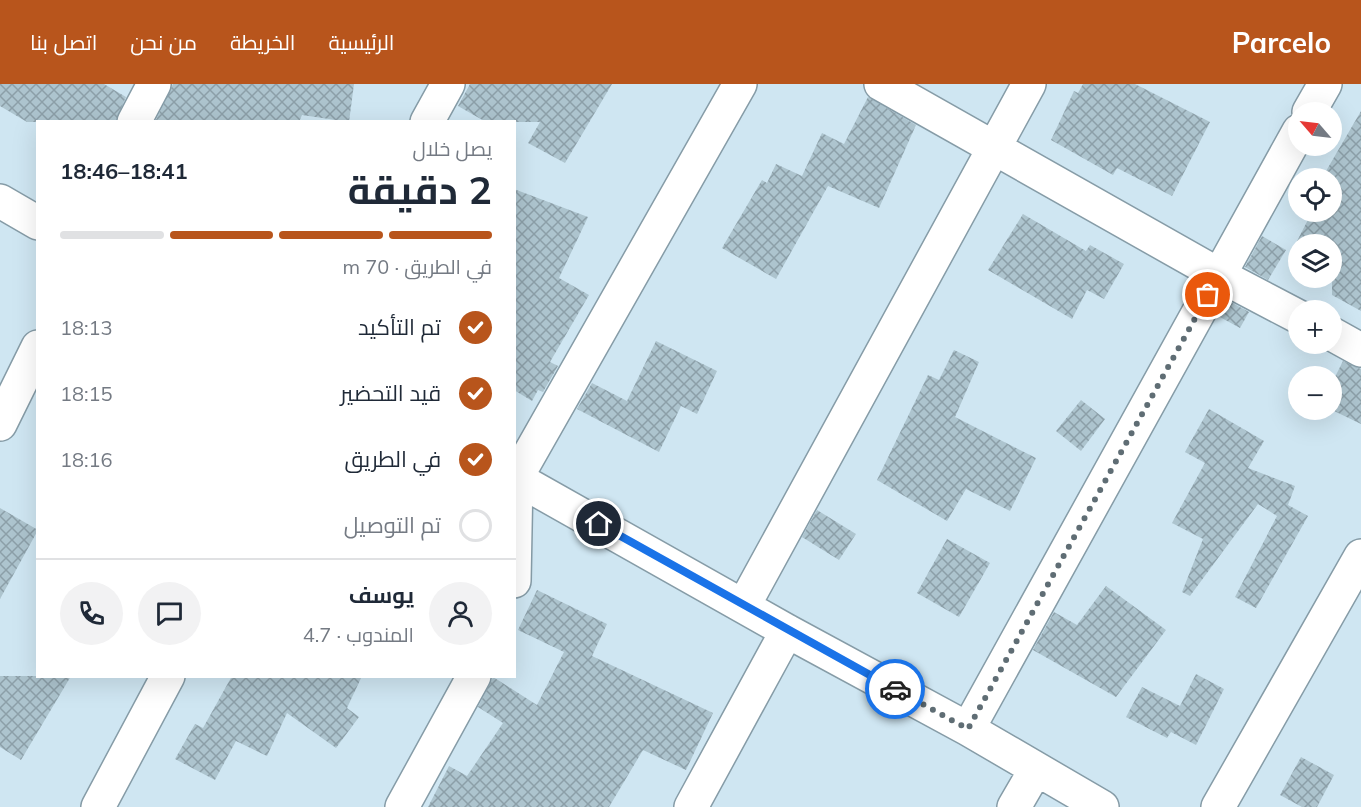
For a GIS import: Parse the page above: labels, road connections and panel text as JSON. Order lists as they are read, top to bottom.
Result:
{
  "north": "top left",
  "page": {
    "header": "Parcelo",
    "nav": [
      "الرئيسية",
      "الخريطة",
      "من نحن",
      "اتصل بنا"
    ],
    "map_buttons": ["+", "−"],
    "heading": ["2 دقيقة", "يصل خلال", "18:41–18:46"],
    "panel": ["يوسف", "المندوب · 4.7"],
    "bar": "في الطريق · 70 m",
    "list": [
      ["تم التأكيد", "18:13"],
      ["قيد التحضير", "18:15"],
      ["في الطريق", "18:16"],
      "تم التوصيل"
    ]
  }
}
